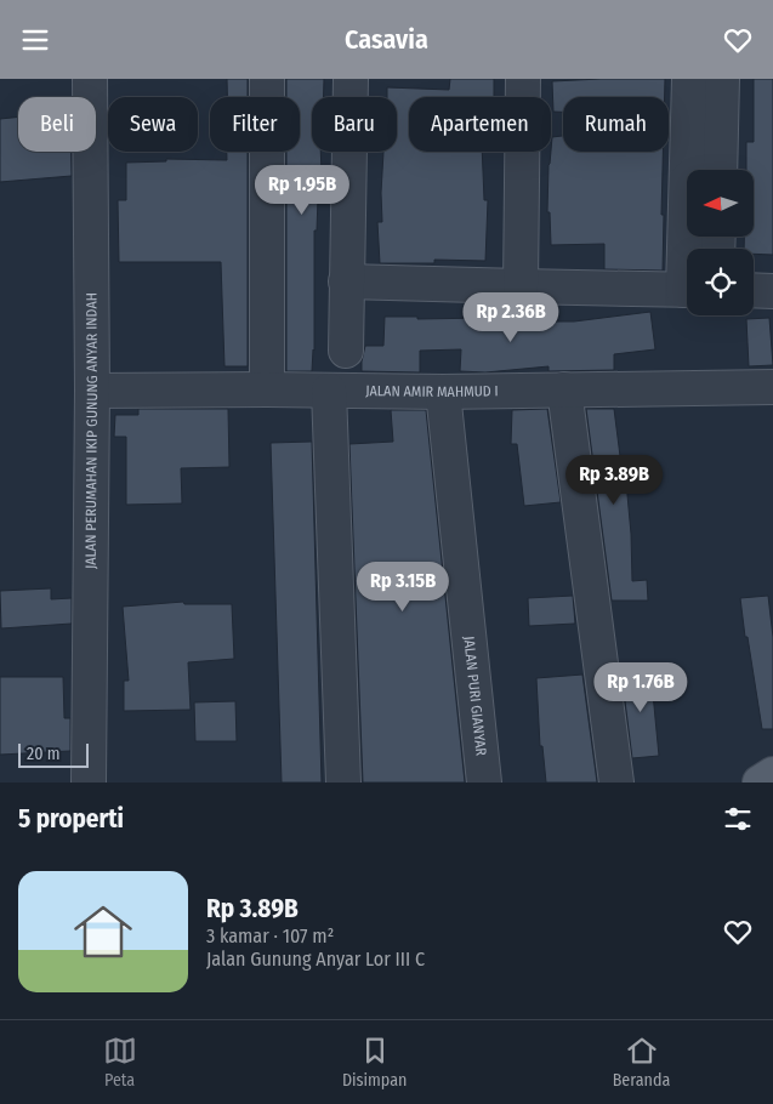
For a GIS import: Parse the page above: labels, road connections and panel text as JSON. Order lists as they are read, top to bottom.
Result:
{
  "streets": {
    "street": ["JALAN AMIR MAHMUD I", "JALAN PERUMAHAN IKIP GUNUNG ANYAR INDAH", "JALAN PURI GIANYAR"]
  },
  "crossings": [
    ["JALAN AMIR MAHMUD I", "JALAN PERUMAHAN IKIP GUNUNG ANYAR INDAH"],
    ["JALAN AMIR MAHMUD I", "JALAN PURI GIANYAR"]
  ],
  "scale_bar": "20 m",
  "north": "left",
  "page": {
    "header": "Casavia",
    "chip": [
      "Beli",
      "Sewa",
      "Filter",
      "Baru",
      "Apartemen",
      "Rumah"
    ],
    "price": [
      "Rp 1.95B",
      "Rp 2.36B",
      "Rp 3.89B",
      "Rp 3.15B",
      "Rp 1.76B"
    ],
    "scale": "20 m",
    "heading": "5 properti",
    "list": [
      {
        "name": "Rp 3.89B",
        "note": "3 kamar · 107 m² · Jalan Gunung Anyar Lor III C"
      }
    ],
    "tabs": ["Peta", "Disimpan", "Beranda"]
  }
}
